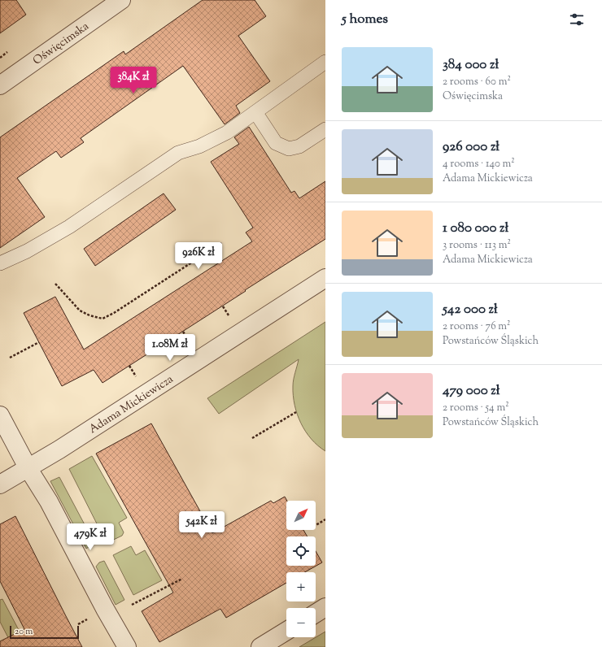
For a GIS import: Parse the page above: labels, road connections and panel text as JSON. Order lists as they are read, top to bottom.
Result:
{
  "streets": {
    "street": ["Oświęcimska", "Adama Mickiewicza"]
  },
  "scale_bar": "20 m",
  "north": "top right",
  "page": {
    "heading": "5 homes",
    "list": [
      {
        "name": "384 000 zł",
        "note": "2 rooms · 60 m² · Oświęcimska"
      },
      {
        "name": "926 000 zł",
        "note": "4 rooms · 140 m² · Adama Mickiewicza"
      },
      {
        "name": "1 080 000 zł",
        "note": "3 rooms · 113 m² · Adama Mickiewicza"
      },
      {
        "name": "542 000 zł",
        "note": "2 rooms · 76 m² · Powstańców Śląskich"
      },
      {
        "name": "479 000 zł",
        "note": "2 rooms · 54 m² · Powstańców Śląskich"
      }
    ],
    "price": [
      "384K zł",
      "926K zł",
      "1.08M zł",
      "542K zł",
      "479K zł"
    ],
    "map_buttons": ["+", "−"],
    "scale": "20 m"
  }
}
